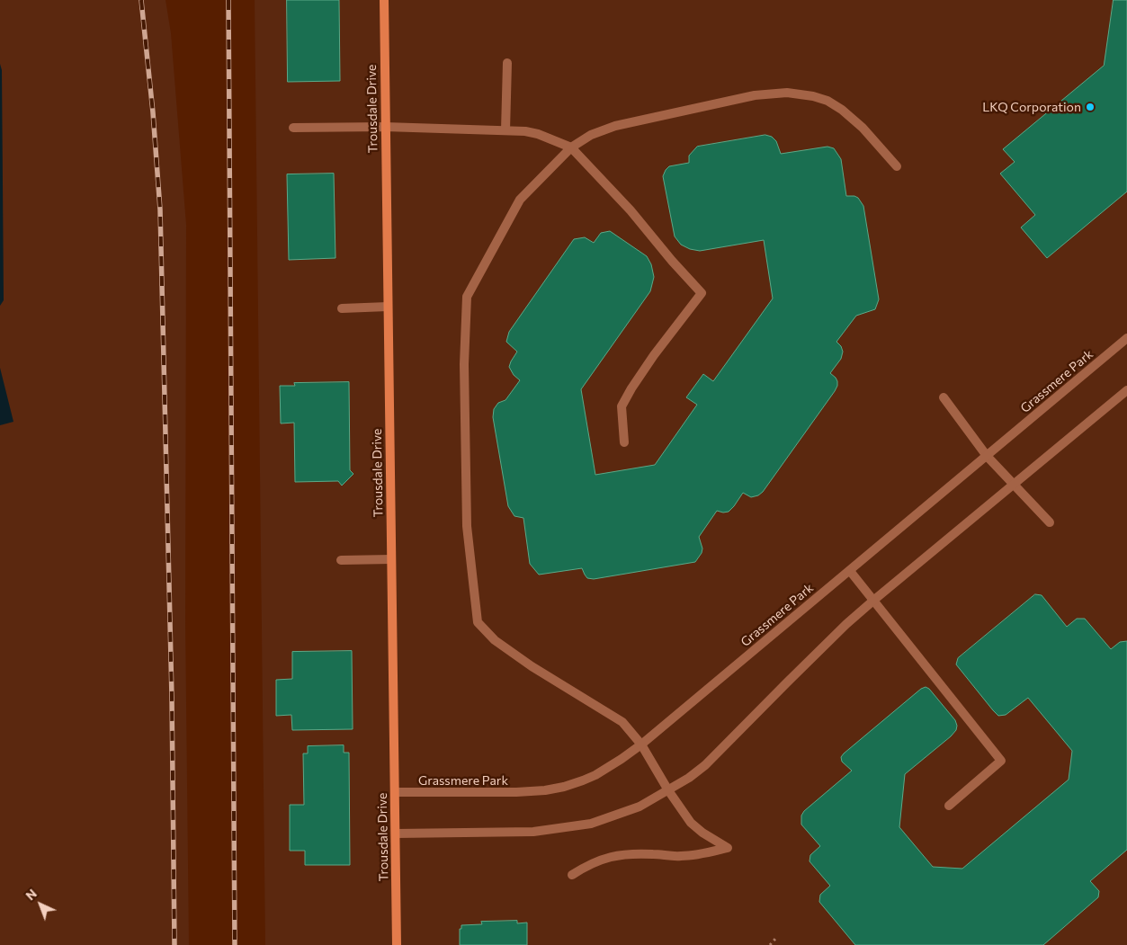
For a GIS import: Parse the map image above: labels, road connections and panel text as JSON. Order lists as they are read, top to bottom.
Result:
{
  "streets": {
    "street": ["Trousdale Drive", "Grassmere Park"]
  },
  "crossings": [
    ["Trousdale Drive", "Grassmere Park"]
  ],
  "places": ["LKQ Corporation"],
  "north": "top left"
}
